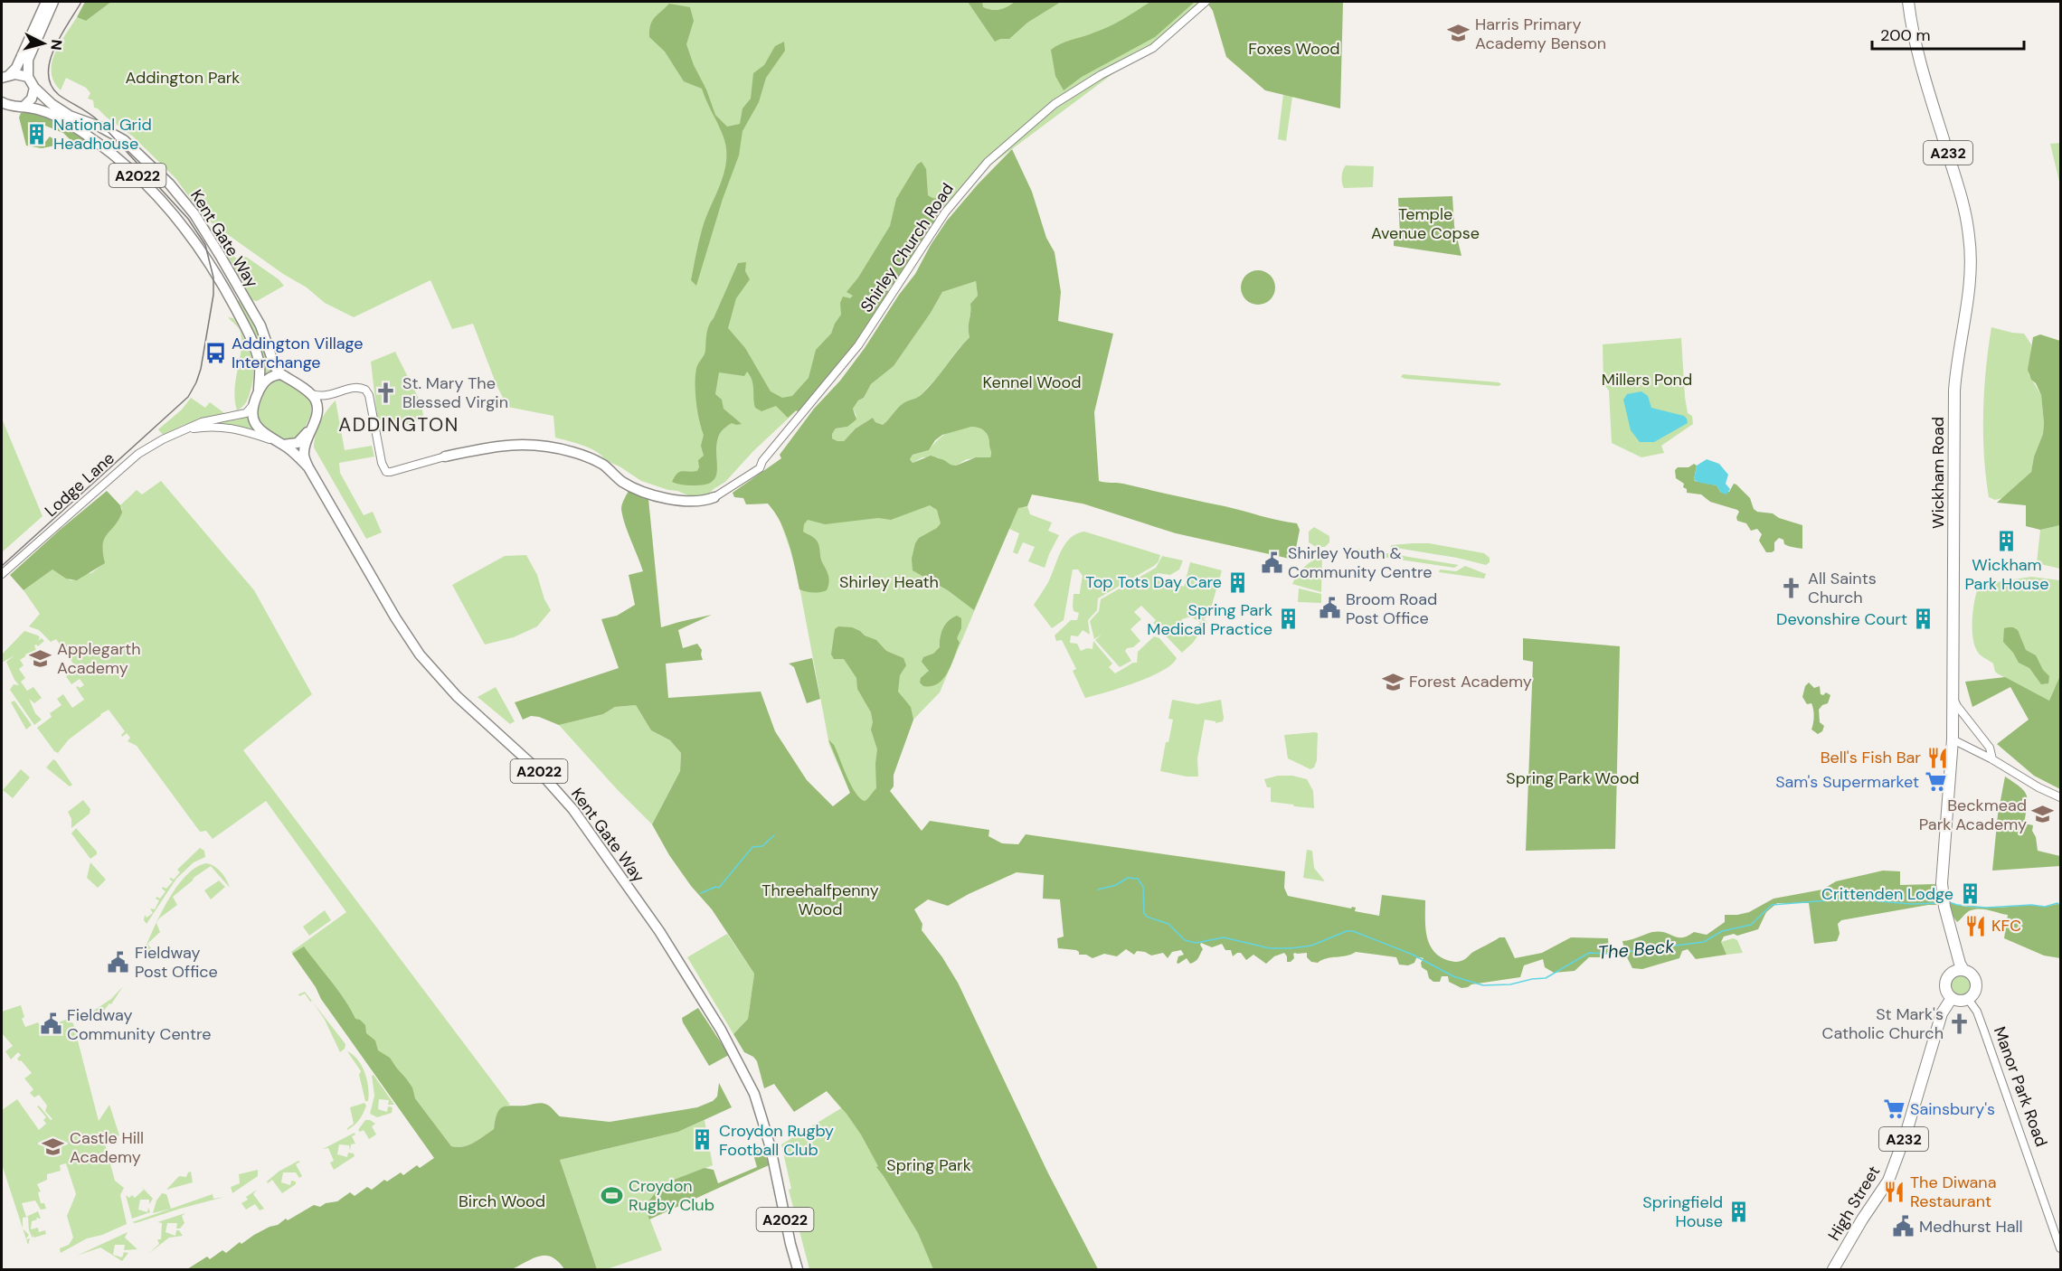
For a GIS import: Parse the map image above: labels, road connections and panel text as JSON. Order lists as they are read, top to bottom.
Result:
{
  "streets": {
    "highway": ["A232", "Wickham Road", "High Street"],
    "main road": ["A2022", "Kent Gate Way"],
    "street": ["Shirley Church Road", "Lodge Lane", "Manor Park Road"]
  },
  "crossings": [
    ["Kent Gate Way", "Lodge Lane"],
    ["Wickham Road", "Manor Park Road"],
    ["Wickham Road", "High Street"],
    ["Manor Park Road", "High Street"]
  ],
  "districts": ["ADDINGTON"],
  "water": ["The Beck"],
  "parks": [
    "Foxes Wood",
    "Addington Park",
    "Temple Avenue Copse",
    "Millers Pond",
    "Kennel Wood",
    "Shirley Heath",
    "Spring Park Wood",
    "Threehalfpenny Wood",
    "Spring Park",
    "Birch Wood"
  ],
  "places": {
    "school or university": [
      "Harris Primary Academy Benson",
      "Applegarth Academy",
      "Forest Academy",
      "Beckmead Park Academy",
      "Castle Hill Academy"
    ],
    "building": [
      "National Grid Headhouse",
      "Wickham Park House",
      "Top Tots Day Care",
      "Spring Park Medical Practice",
      "Devonshire Court",
      "Crittenden Lodge",
      "Croydon Rugby Football Club",
      "Springfield House"
    ],
    "bus stop": ["Addington Village Interchange"],
    "church": ["St. Mary The Blessed Virgin", "All Saints Church", "St Mark's Catholic Church"],
    "public building": [
      "Shirley Youth & Community Centre",
      "Broom Road Post Office",
      "Fieldway Post Office",
      "Fieldway Community Centre",
      "Medhurst Hall"
    ],
    "restaurant": ["Bell's Fish Bar", "KFC", "The Diwana Restaurant"],
    "supermarket": ["Sam's Supermarket", "Sainsbury's"],
    "sports": ["Croydon Rugby Club"]
  },
  "scale_bar": "200 m",
  "north": "right"
}
